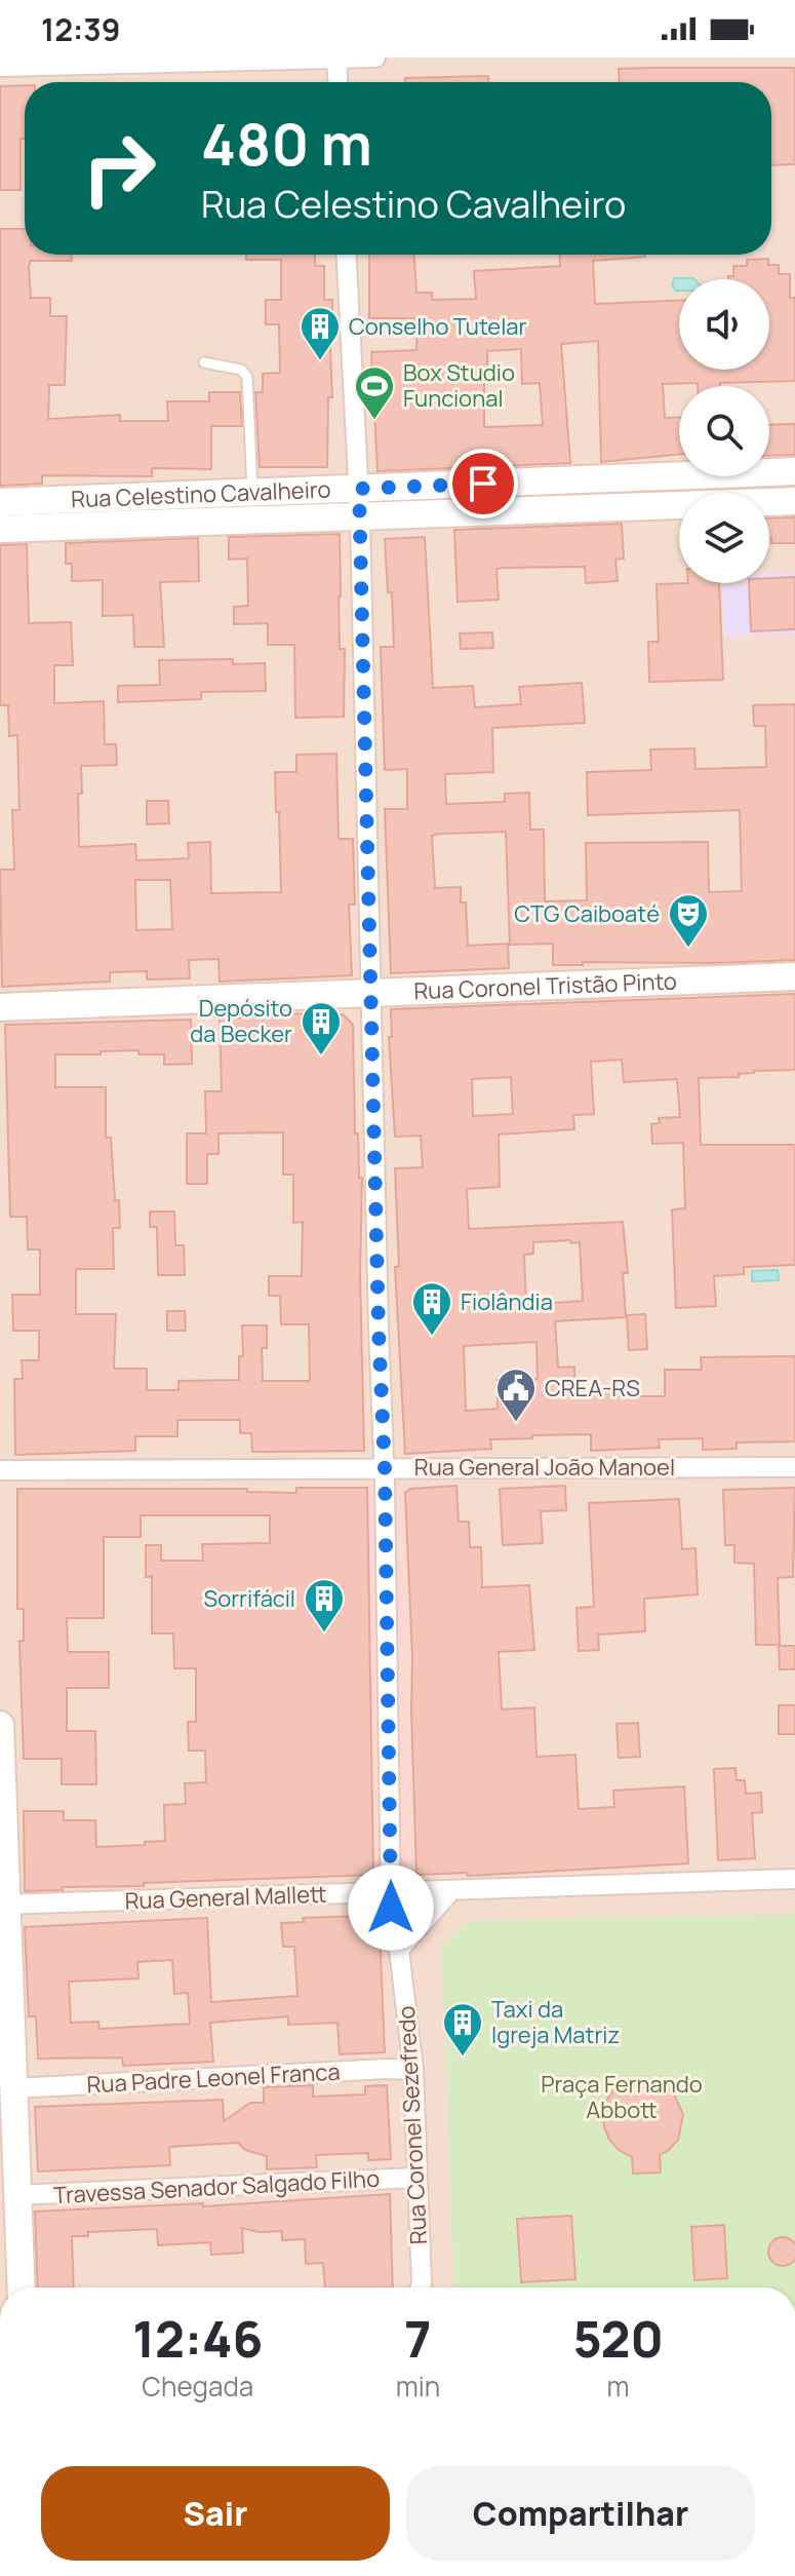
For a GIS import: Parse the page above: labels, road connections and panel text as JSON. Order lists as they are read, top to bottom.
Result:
{
  "streets": {
    "main road": ["Rua Celestino Cavalheiro", "Rua Coronel Tristão Pinto"],
    "street": [
      "Rua General João Manoel",
      "Rua General Mallett",
      "Rua Padre Leonel Franca",
      "Rua Coronel Sezefredo",
      "Travessa Senador Salgado Filho"
    ]
  },
  "crossings": [
    ["Rua Celestino Cavalheiro", "Rua Coronel Sezefredo"],
    ["Rua Coronel Tristão Pinto", "Rua Coronel Sezefredo"],
    ["Rua General João Manoel", "Rua Coronel Sezefredo"],
    ["Rua General Mallett", "Rua Coronel Sezefredo"],
    ["Rua Padre Leonel Franca", "Rua Coronel Sezefredo"],
    ["Rua Coronel Sezefredo", "Travessa Senador Salgado Filho"]
  ],
  "parks": ["Praça Fernando Abbott"],
  "places": {
    "building": [
      "Conselho Tutelar",
      "Depósito da Becker",
      "Fiolândia",
      "Sorrifácil",
      "Taxi da Igreja Matriz"
    ],
    "sports": ["Box Studio Funcional"],
    "theatre": ["CTG Caiboaté"],
    "public building": ["CREA-RS"]
  },
  "page": {
    "status": "12:39",
    "turn": ["480 m", "Rua Celestino Cavalheiro"],
    "eta": [
      "12:46",
      "Chegada",
      "7",
      "min",
      "520",
      "m"
    ],
    "buttons": ["Sair", "Compartilhar"]
  }
}
